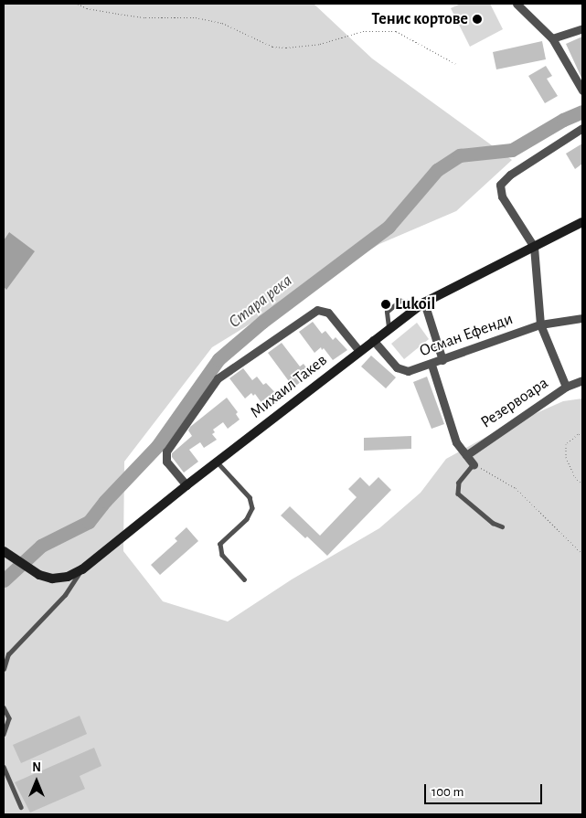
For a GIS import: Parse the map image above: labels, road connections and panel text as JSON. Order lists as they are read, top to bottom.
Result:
{
  "streets": {
    "main road": ["Михаил Такев"],
    "street": ["Осман Ефенди", "Резервоара"]
  },
  "crossings": [
    ["Осман Ефенди", "Михаил Такев"]
  ],
  "water": ["Стара река"],
  "places": ["Тенис кортове", "Lukoil"],
  "scale_bar": "100 m",
  "north": "top"
}
